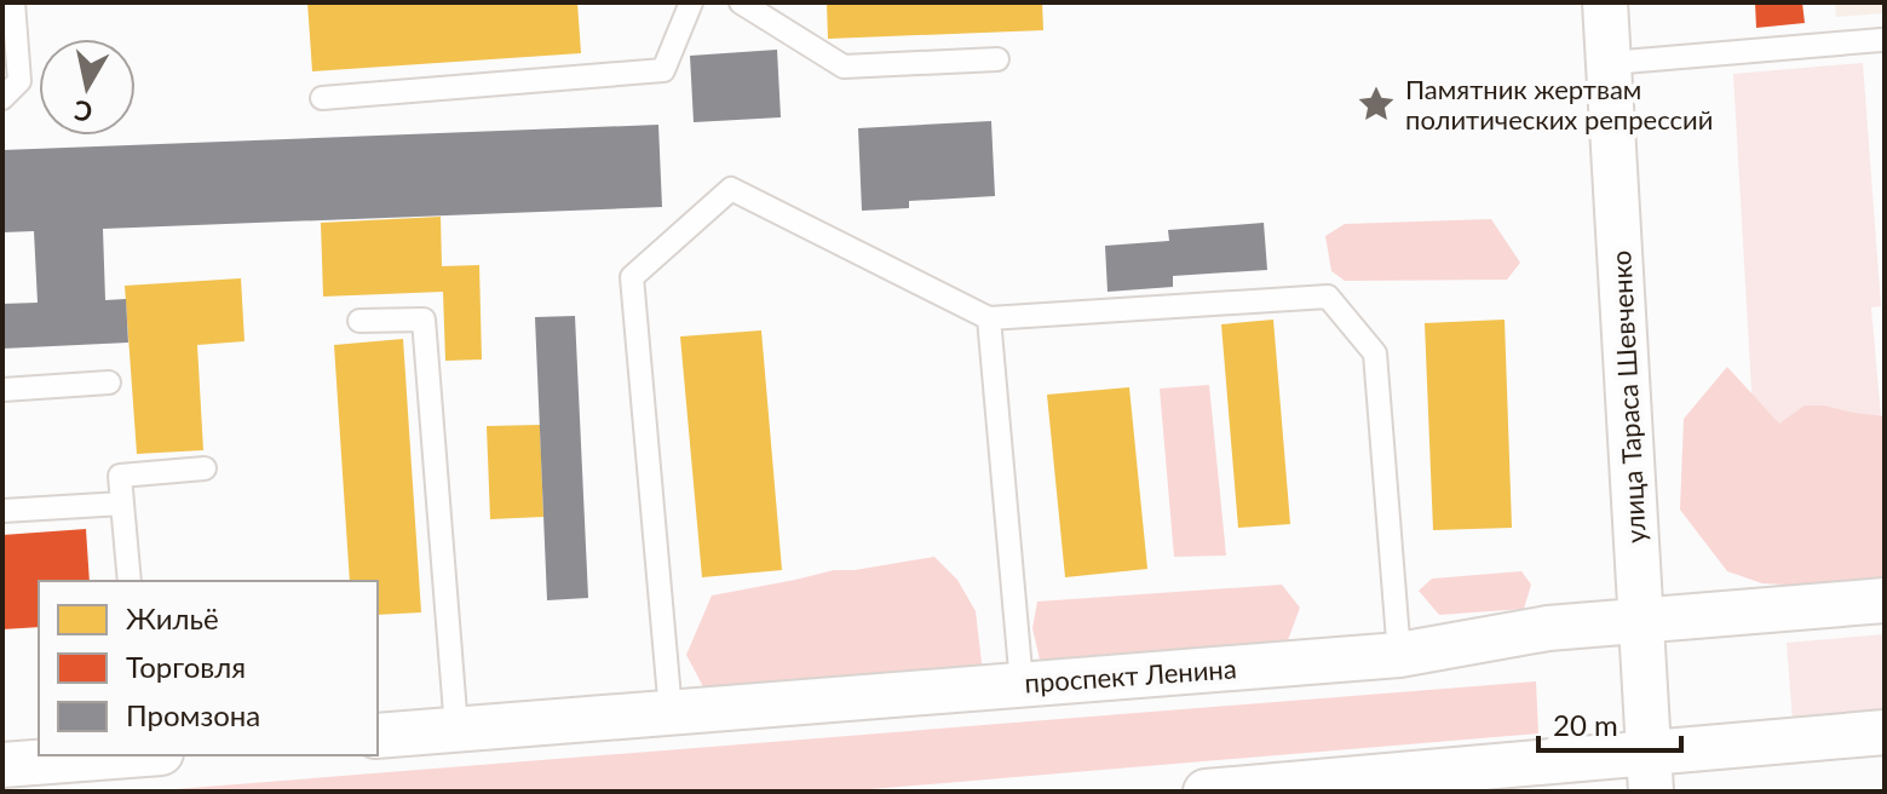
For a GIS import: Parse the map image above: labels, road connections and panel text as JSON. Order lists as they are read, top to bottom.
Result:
{
  "streets": {
    "street": ["улица Тараса Шевченко", "проспект Ленина"]
  },
  "crossings": [
    ["улица Тараса Шевченко", "проспект Ленина"]
  ],
  "places": {
    "place": ["Памятник жертвам политических репрессий"]
  },
  "legend": ["Жильё", "Торговля", "Промзона"],
  "scale_bar": "20 m",
  "north": "bottom"
}
